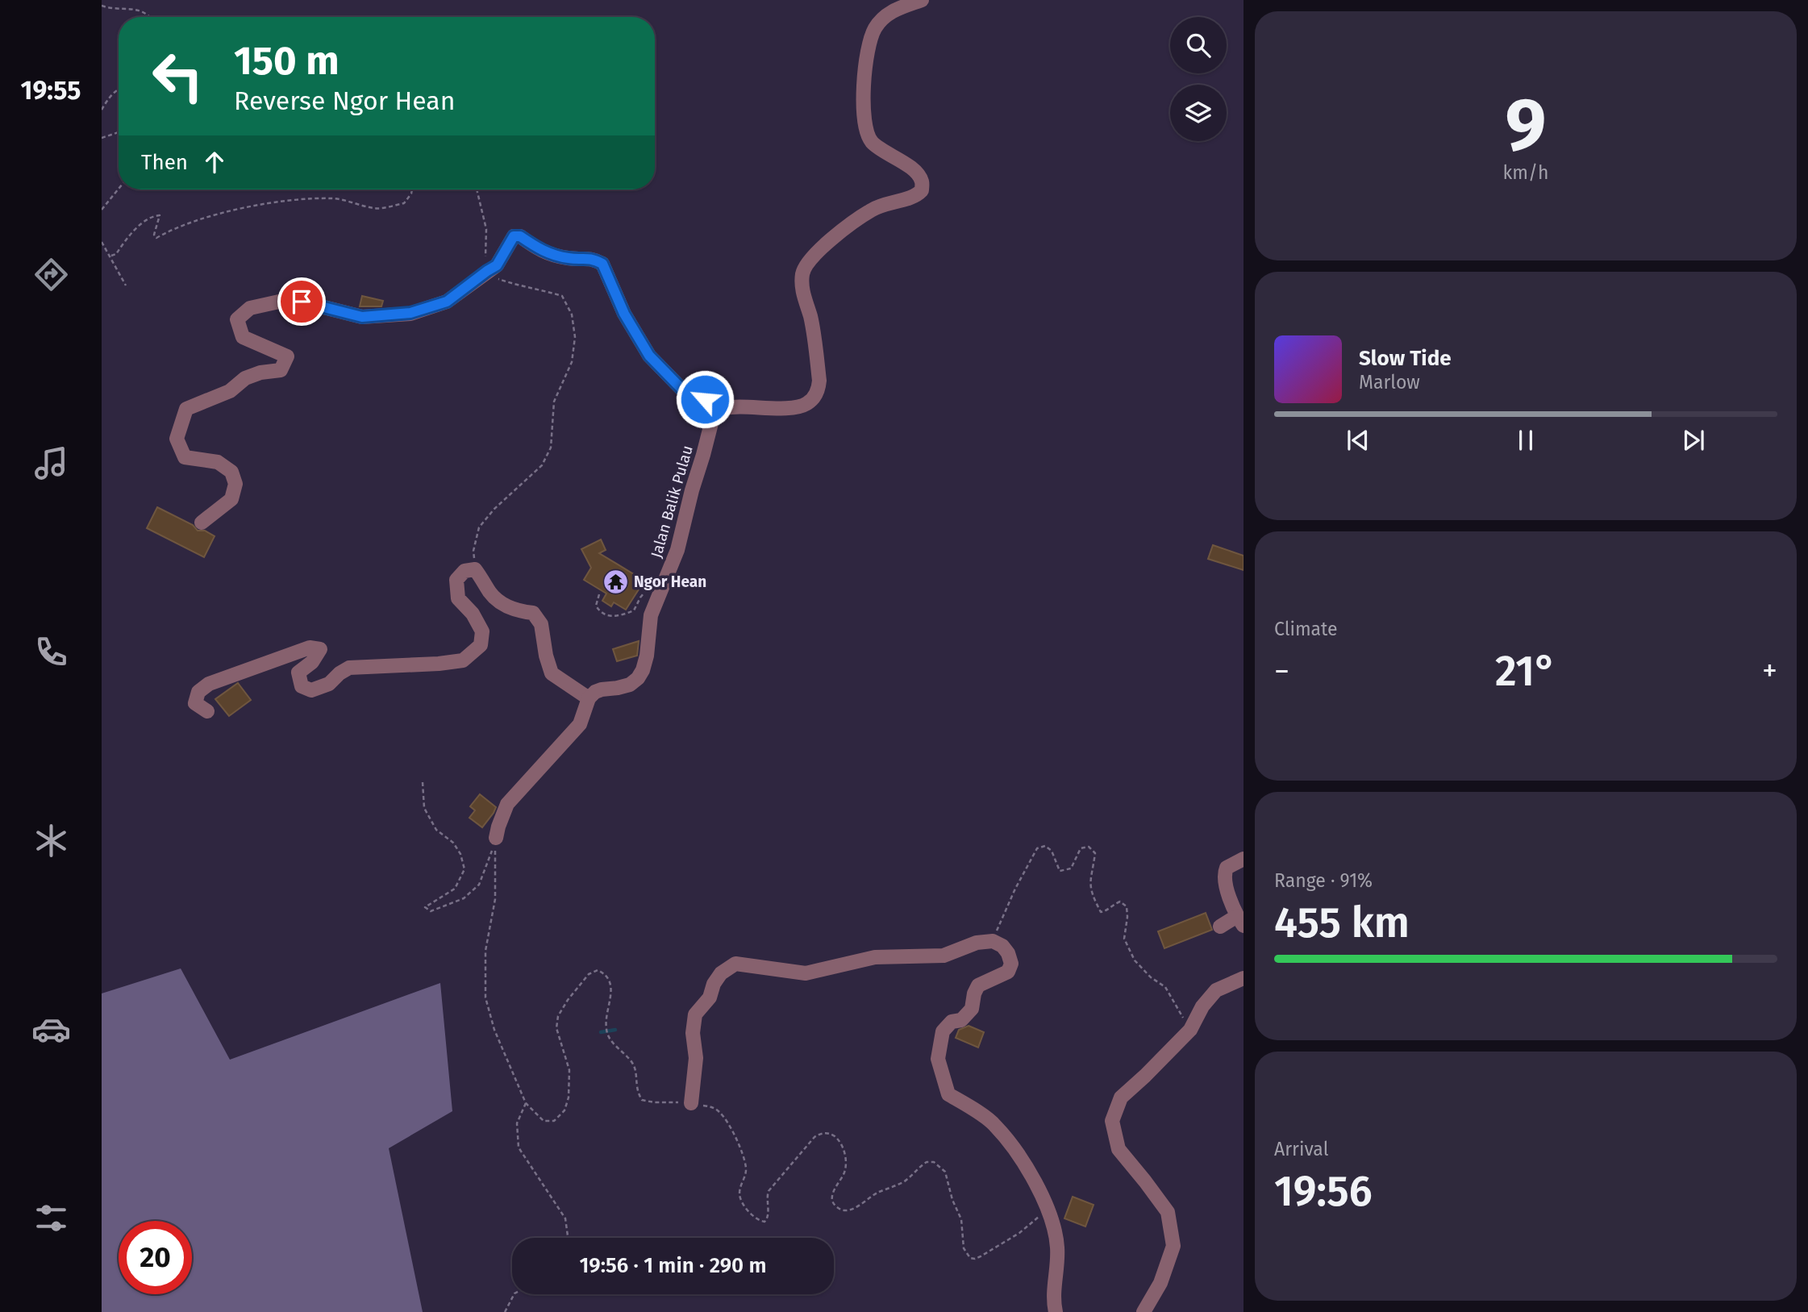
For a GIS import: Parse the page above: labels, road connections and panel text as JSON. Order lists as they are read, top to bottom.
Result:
{
  "streets": {
    "street": ["Jalan Balik Pulau"]
  },
  "places": {
    "temple": ["Ngor Hean"]
  },
  "page": {
    "tabs": "19:55",
    "tile": [
      ["9", "km/h"],
      "Climate",
      ["Range · 91%", "455 km"],
      ["Arrival", "19:56"]
    ],
    "turn": ["150 m", "Reverse Ngor Hean"],
    "then": "Then",
    "song": ["Slow Tide", "Marlow"],
    "heat": ["−", "21°", "+"],
    "limit": "20",
    "trip": "19:56 · 1 min · 290 m"
  }
}
